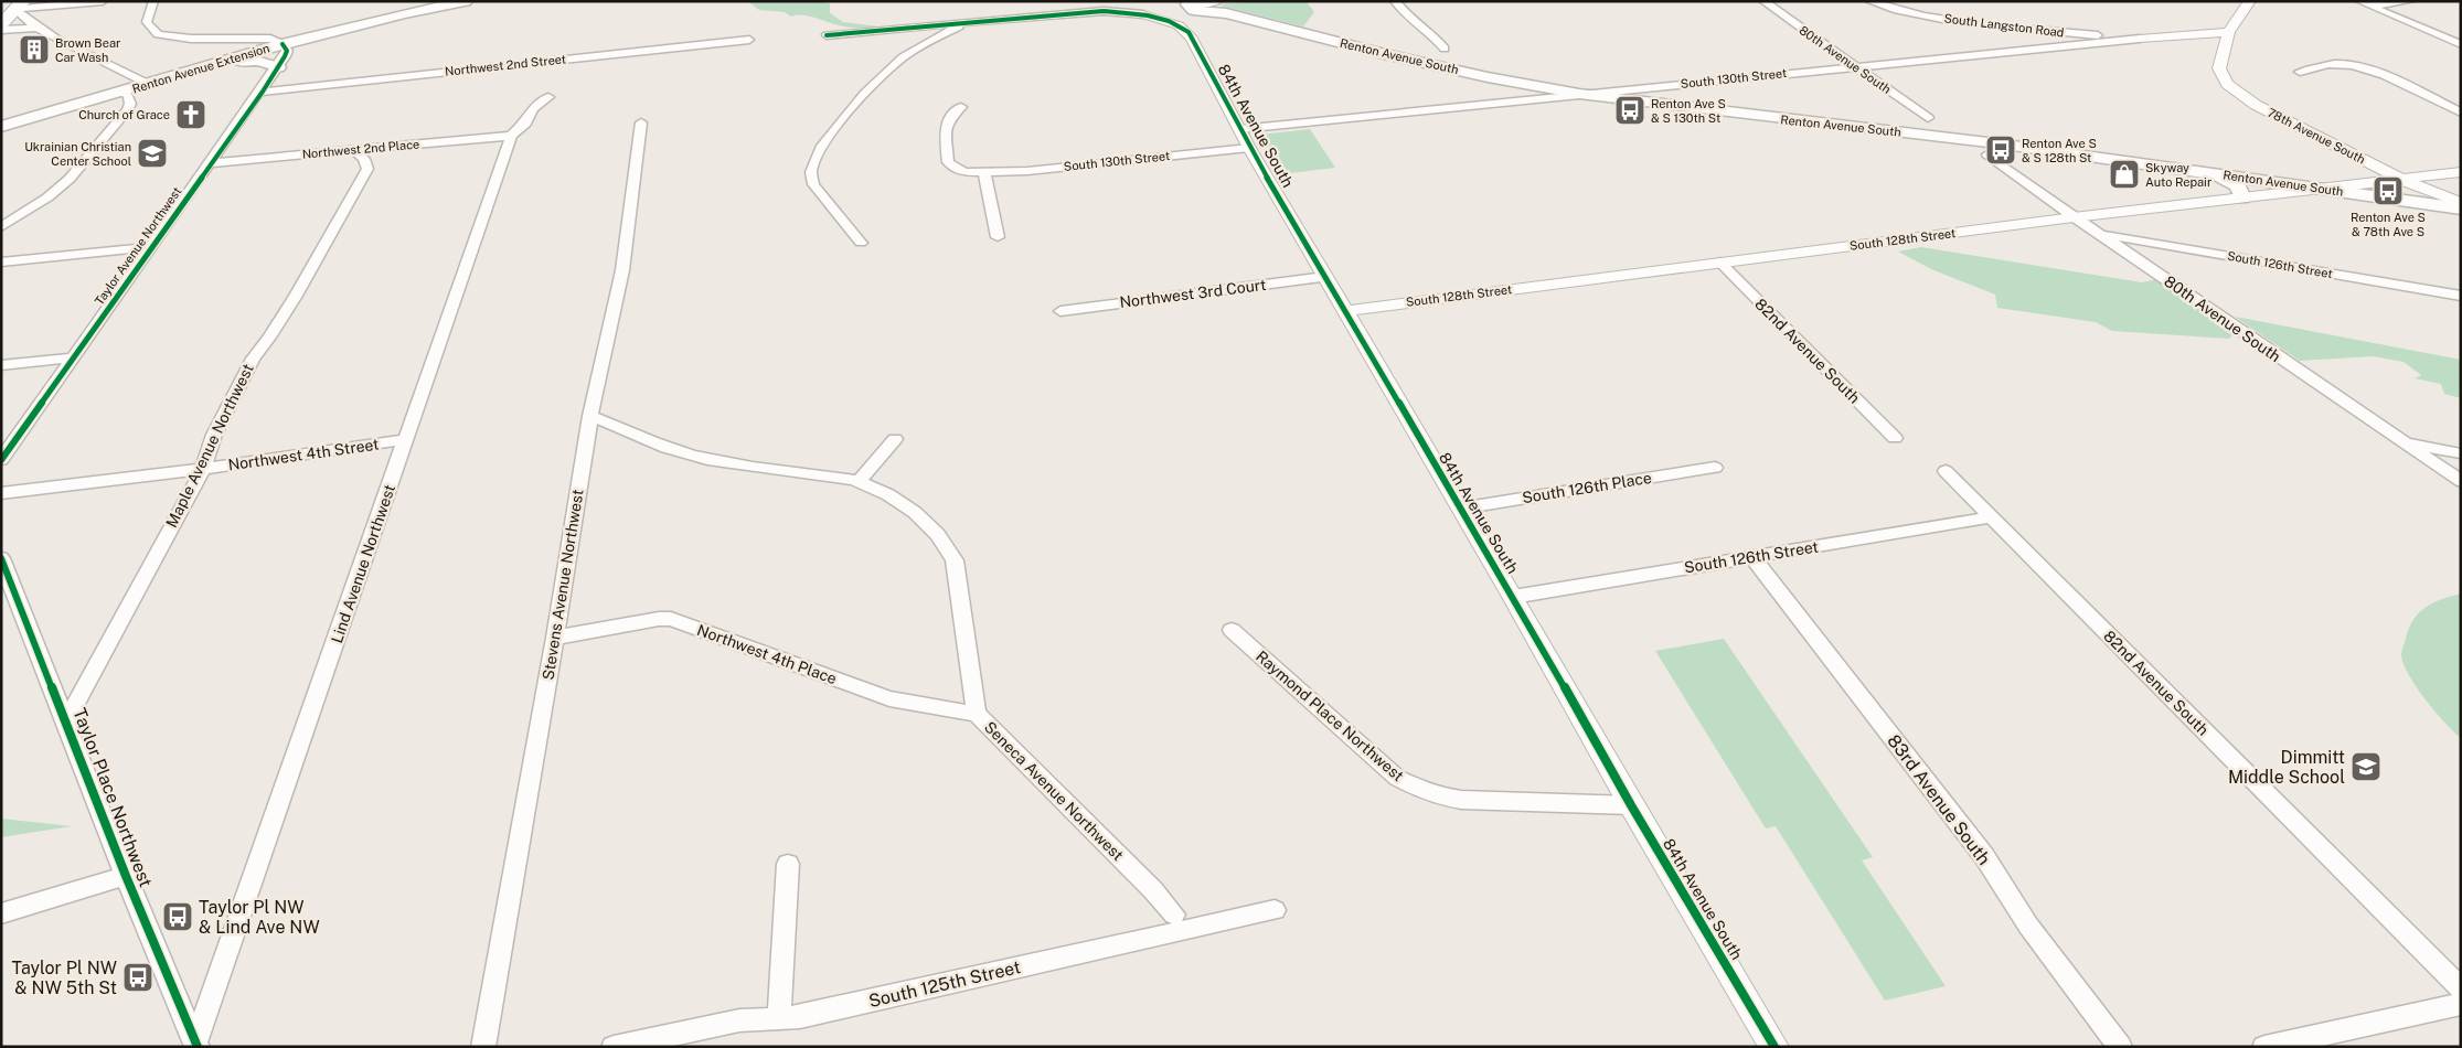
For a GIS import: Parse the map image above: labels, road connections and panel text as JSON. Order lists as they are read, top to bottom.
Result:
{
  "streets": {
    "main road": ["Renton Avenue South", "Renton Avenue Extension"],
    "street": [
      "South Langston Road",
      "80th Avenue South",
      "Northwest 2nd Street",
      "South 130th Street",
      "84th Avenue South",
      "78th Avenue South",
      "Northwest 2nd Place",
      "South 128th Street",
      "Taylor Avenue Northwest",
      "South 126th Street",
      "Northwest 3rd Court",
      "82nd Avenue South",
      "Maple Avenue Northwest",
      "Northwest 4th Street",
      "South 126th Place",
      "Lind Avenue Northwest",
      "Stevens Avenue Northwest",
      "Northwest 4th Place",
      "Raymond Place Northwest",
      "Seneca Avenue Northwest",
      "Taylor Place Northwest",
      "83rd Avenue South",
      "South 125th Street"
    ]
  },
  "crossings": [
    ["South Langston Road", "South 130th Street"],
    ["Renton Avenue South", "South 130th Street"],
    ["Renton Avenue South", "South 128th Street"],
    ["80th Avenue South", "South 130th Street"],
    ["80th Avenue South", "South 128th Street"],
    ["80th Avenue South", "South 126th Street"],
    ["Northwest 2nd Street", "Taylor Avenue Northwest"],
    ["Renton Avenue Extension", "Taylor Avenue Northwest"],
    ["South 130th Street", "84th Avenue South"],
    ["South 130th Street", "78th Avenue South"],
    ["84th Avenue South", "South 128th Street"],
    ["84th Avenue South", "South 126th Street"],
    ["84th Avenue South", "Northwest 3rd Court"],
    ["84th Avenue South", "South 126th Place"],
    ["84th Avenue South", "Raymond Place Northwest"],
    ["78th Avenue South", "South 128th Street"],
    ["Northwest 2nd Place", "Taylor Avenue Northwest"],
    ["Northwest 2nd Place", "Maple Avenue Northwest"],
    ["Northwest 2nd Place", "Lind Avenue Northwest"],
    ["South 128th Street", "82nd Avenue South"],
    ["South 126th Street", "82nd Avenue South"],
    ["South 126th Street", "83rd Avenue South"],
    ["Maple Avenue Northwest", "Northwest 4th Street"],
    ["Maple Avenue Northwest", "Taylor Place Northwest"],
    ["Northwest 4th Street", "Lind Avenue Northwest"],
    ["Lind Avenue Northwest", "Taylor Place Northwest"],
    ["Stevens Avenue Northwest", "Northwest 4th Place"],
    ["Stevens Avenue Northwest", "Seneca Avenue Northwest"],
    ["Northwest 4th Place", "Seneca Avenue Northwest"]
  ],
  "places": {
    "building": ["Brown Bear Car Wash"],
    "bus stop": [
      "Renton Ave S & S 130th St",
      "Renton Ave S & S 128th St",
      "Renton Ave S & 78th Ave S",
      "Taylor Pl NW & Lind Ave NW",
      "Taylor Pl NW & NW 5th St"
    ],
    "church": ["Church of Grace"],
    "school or university": ["Ukrainian Christian Center School", "Dimmitt Middle School"],
    "shop": ["Skyway Auto Repair"]
  }
}
